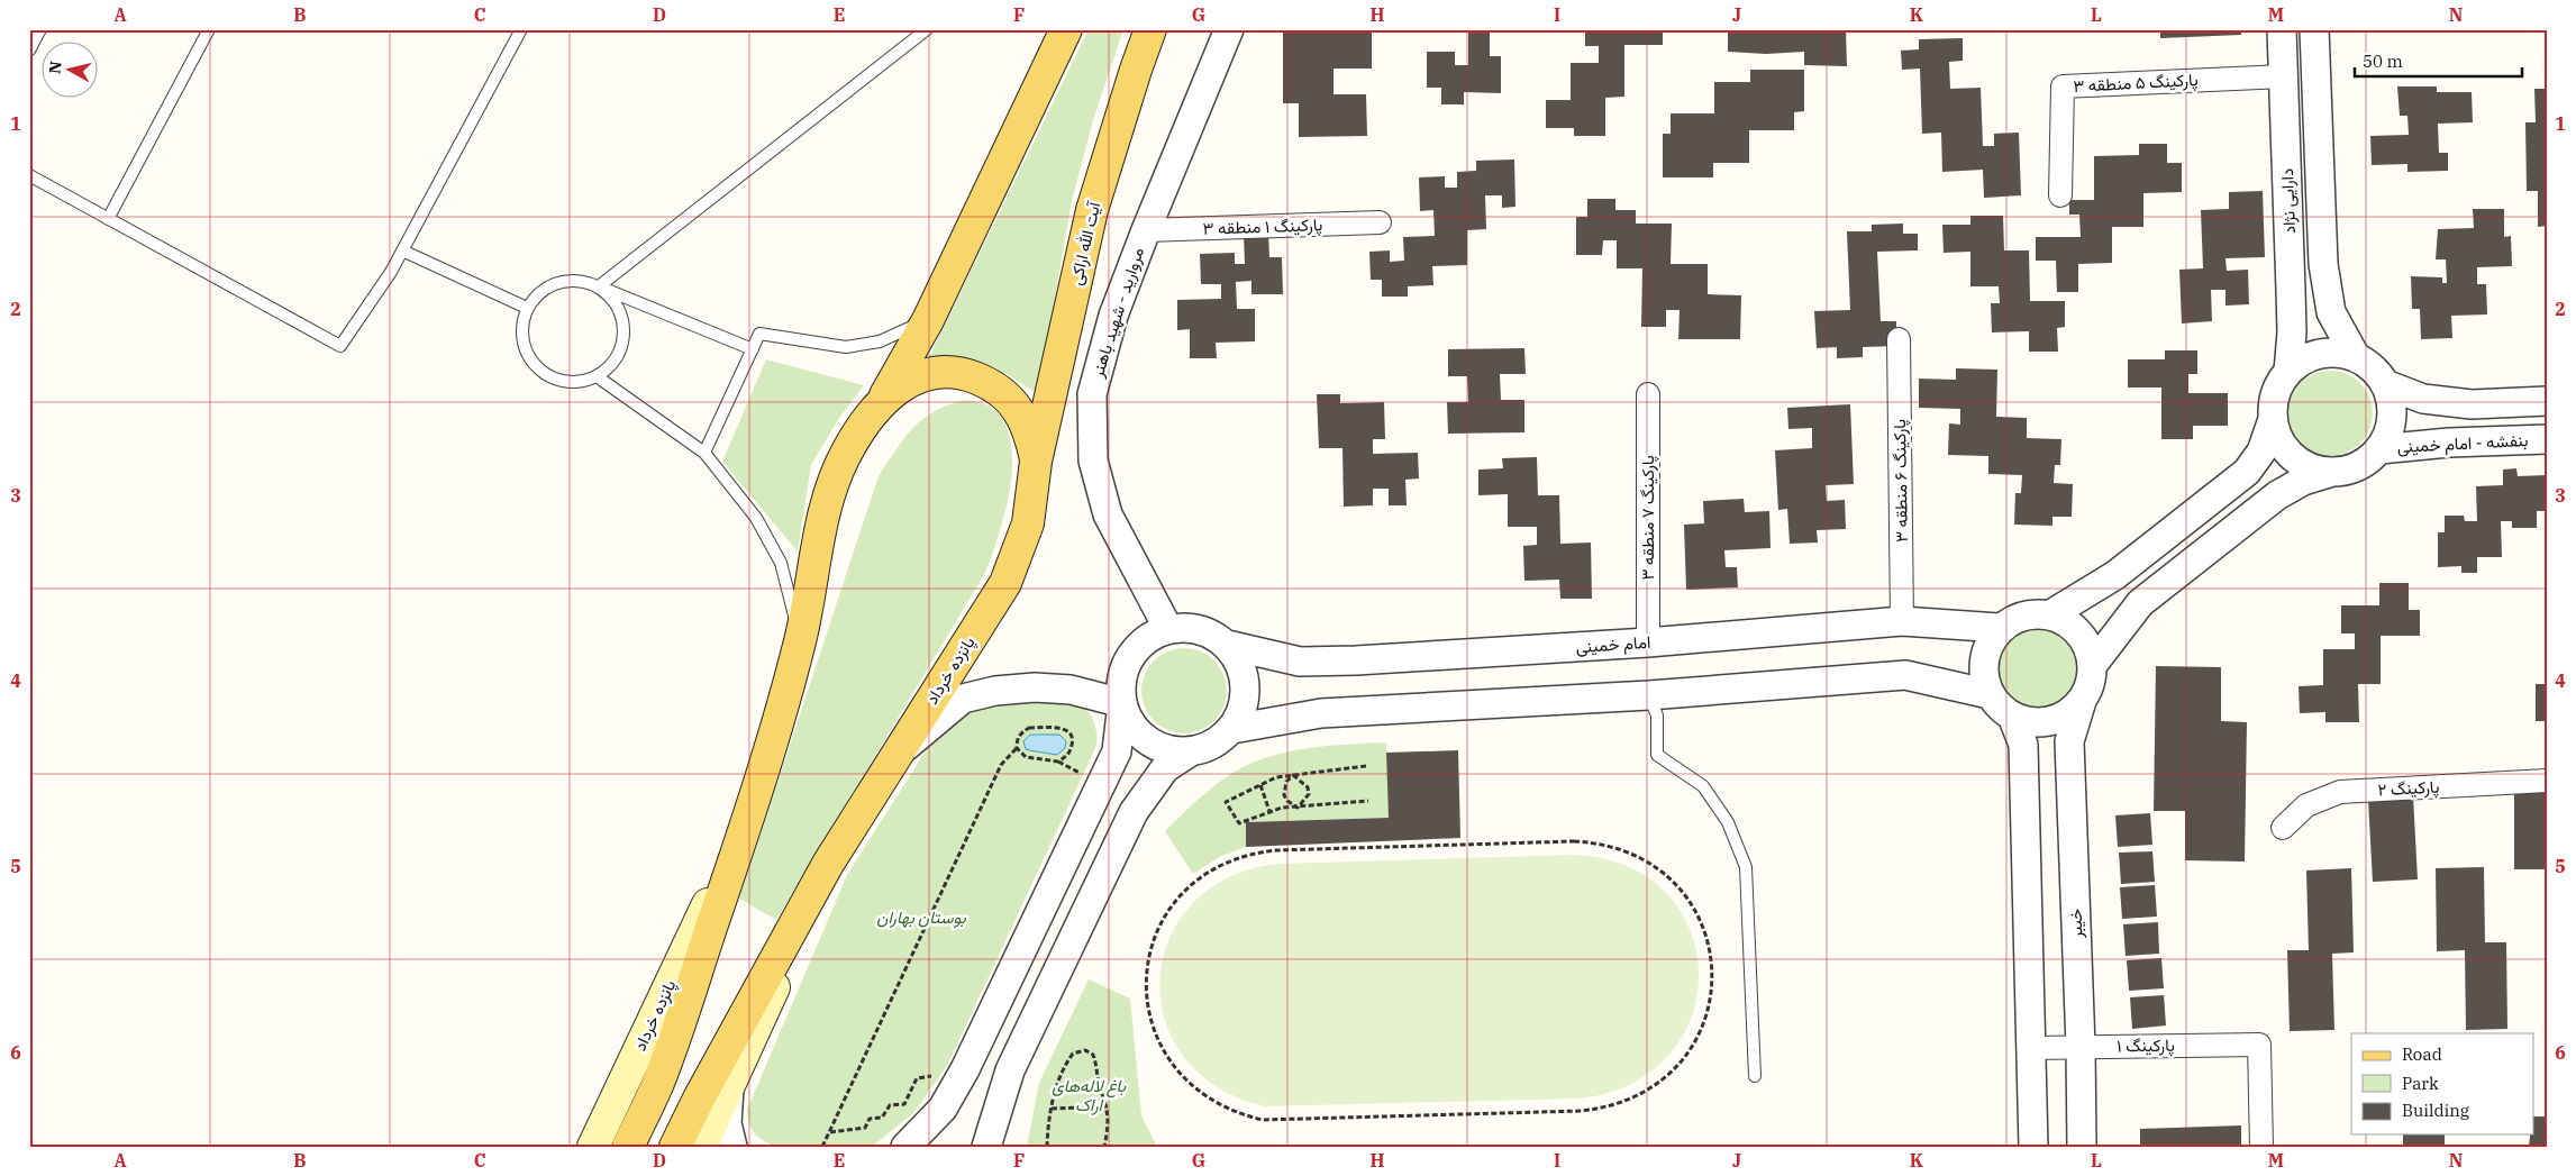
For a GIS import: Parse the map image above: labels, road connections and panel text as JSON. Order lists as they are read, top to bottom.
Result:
{
  "streets": {
    "main road": ["آیت الله اراکی", "پانزده خرداد"],
    "street": [
      "پارکینگ ۵ منطقه ۳",
      "دارایی نژاد",
      "پارکینگ ۱ منطقه ۳",
      "مروارید - شهید باهنر",
      "بنفشه - امام خمینی",
      "پارکینگ ۶ منطقه ۳",
      "پارکینگ ۷ منطقه ۳",
      "امام خمینی",
      "پارکینگ ۲",
      "خیبر",
      "پارکینگ ۱"
    ]
  },
  "crossings": [
    ["پارکینگ ۵ منطقه ۳", "دارایی نژاد"],
    ["دارایی نژاد", "بنفشه - امام خمینی"],
    ["پارکینگ ۱ منطقه ۳", "مروارید - شهید باهنر"],
    ["آیت الله اراکی", "پانزده خرداد"],
    ["مروارید - شهید باهنر", "امام خمینی"],
    ["پارکینگ ۶ منطقه ۳", "امام خمینی"],
    ["پارکینگ ۷ منطقه ۳", "امام خمینی"],
    ["امام خمینی", "خیبر"],
    ["خیبر", "پارکینگ ۱"]
  ],
  "parks": ["بوستان بهاران", "باغ لاله‌های اراک"],
  "legend": ["Road", "Park", "Building"],
  "scale_bar": "50 m",
  "north": "left",
  "grid": {
    "columns": [
      "A",
      "B",
      "C",
      "D",
      "E",
      "F",
      "G",
      "H",
      "I",
      "J",
      "K",
      "L",
      "M",
      "N"
    ],
    "rows": [
      "1",
      "2",
      "3",
      "4",
      "5",
      "6"
    ]
  }
}
